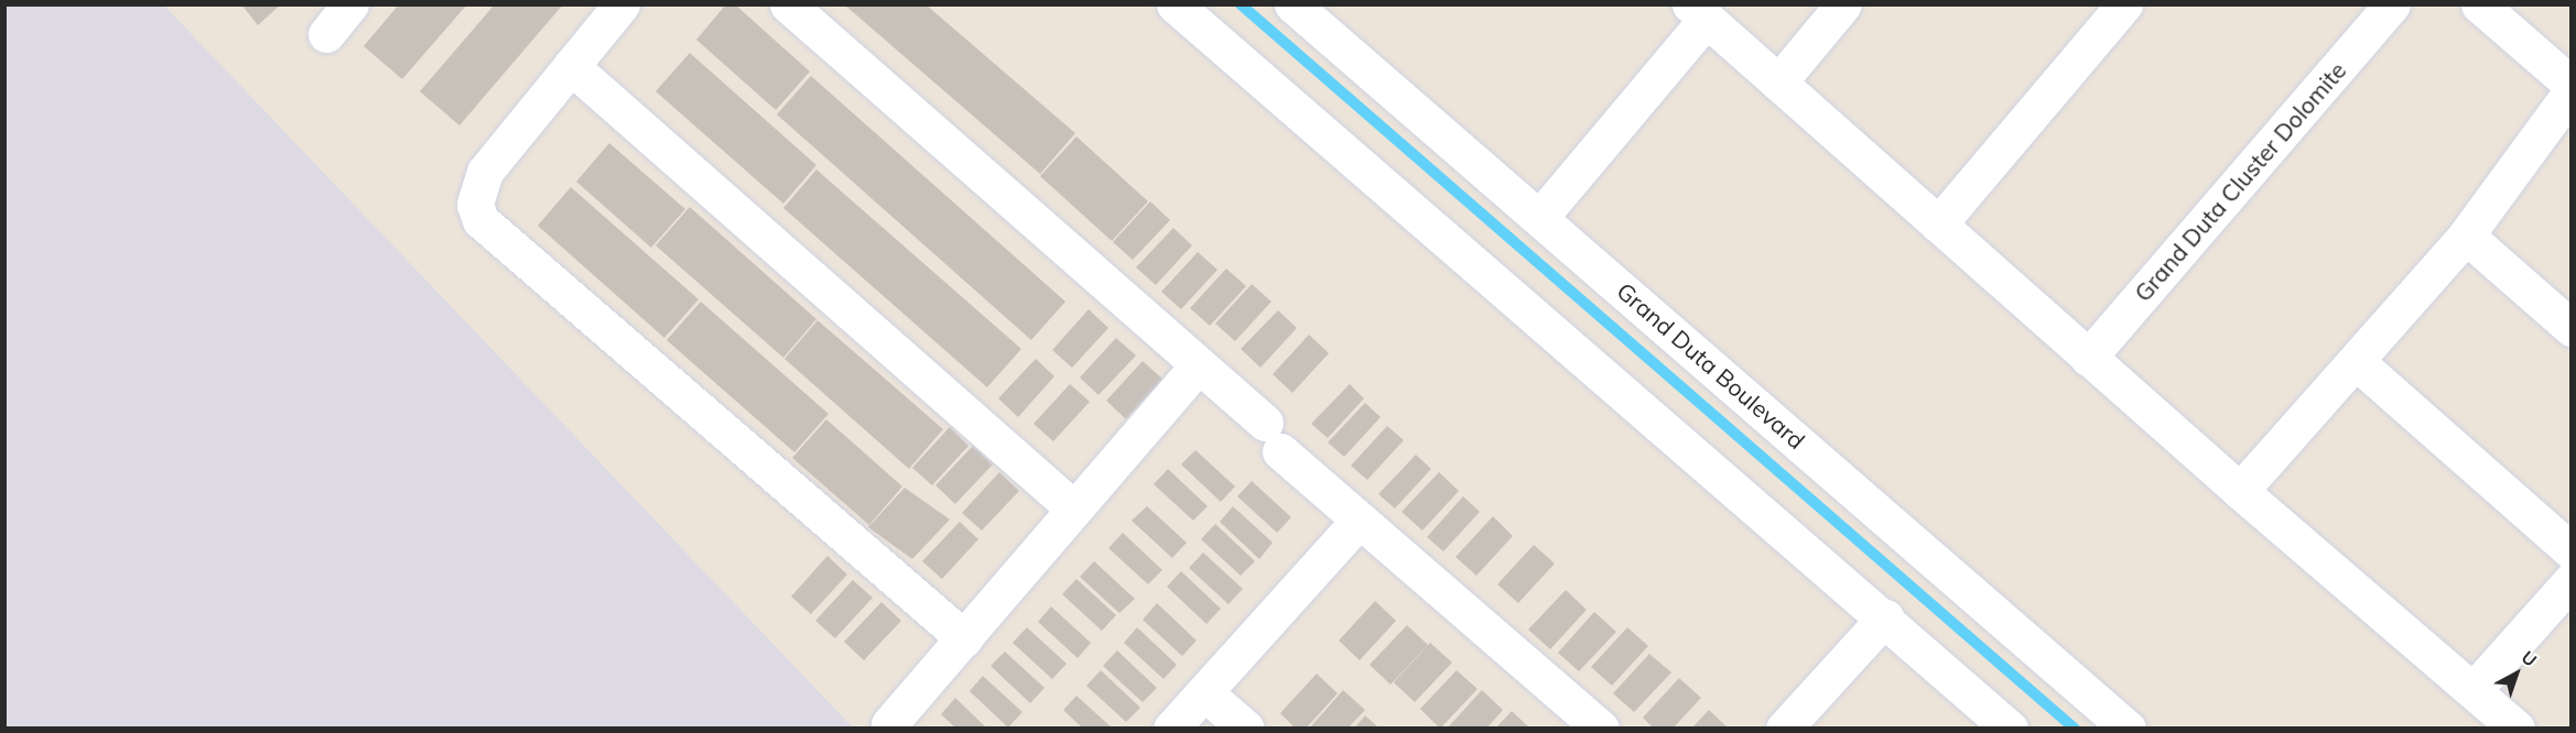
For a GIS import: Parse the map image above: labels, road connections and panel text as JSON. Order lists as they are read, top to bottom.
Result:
{
  "streets": {
    "street": ["Grand Duta Cluster Dolomite", "Grand Duta Boulevard"]
  },
  "north": "top right"
}
